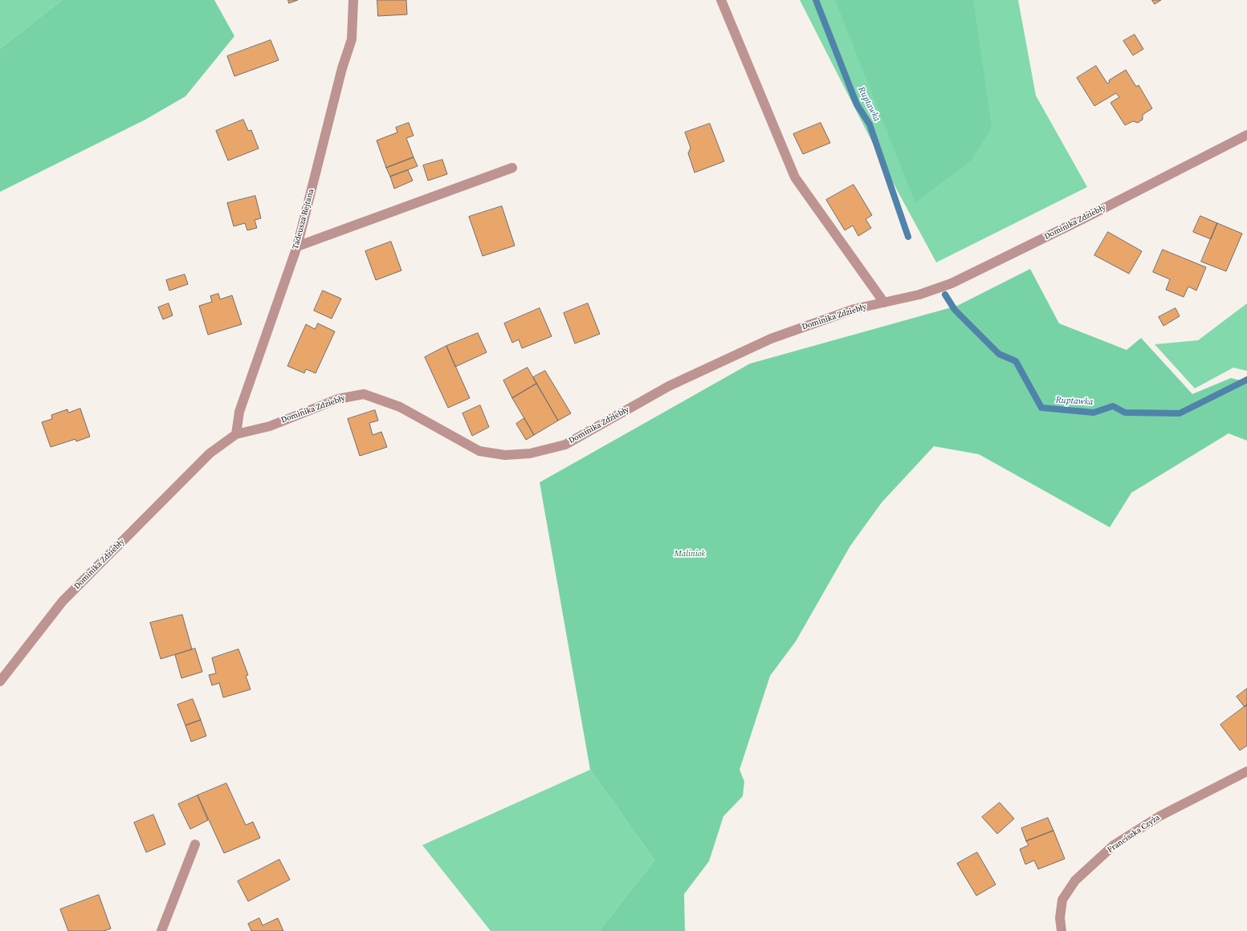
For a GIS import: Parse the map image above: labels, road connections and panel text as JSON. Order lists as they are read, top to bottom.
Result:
{
  "streets": {
    "street": ["Tadeusza Rejtana", "Dominika Zdziebły", "Franciszka Czyża"]
  },
  "crossings": [
    ["Tadeusza Rejtana", "Dominika Zdziebły"]
  ],
  "water": ["Ruptawka"],
  "parks": ["Maliniok"]
}
